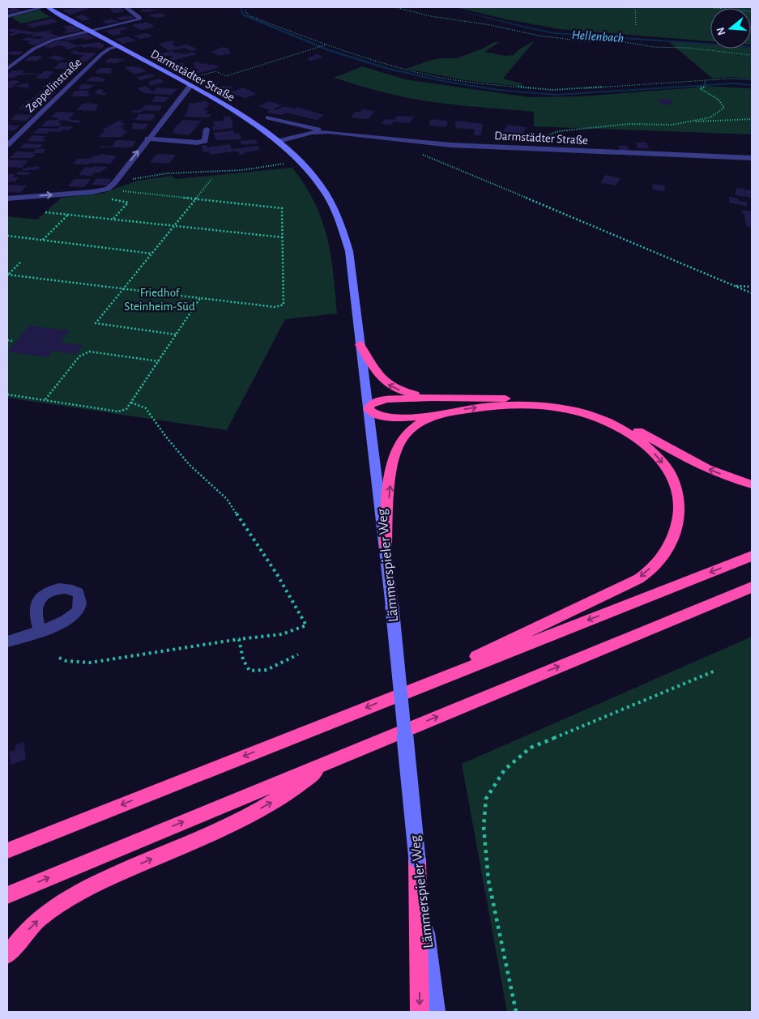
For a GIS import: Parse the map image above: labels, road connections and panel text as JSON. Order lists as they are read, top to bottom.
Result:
{
  "streets": {
    "street": ["Darmstädter Straße", "Zeppelinstraße", "Lämmerspieler Weg"]
  },
  "crossings": [
    ["Darmstädter Straße", "Zeppelinstraße"],
    ["Darmstädter Straße", "Lämmerspieler Weg"]
  ],
  "water": ["Hellenbach"],
  "parks": ["Friedhof Steinheim-Süd"],
  "north": "left"
}
